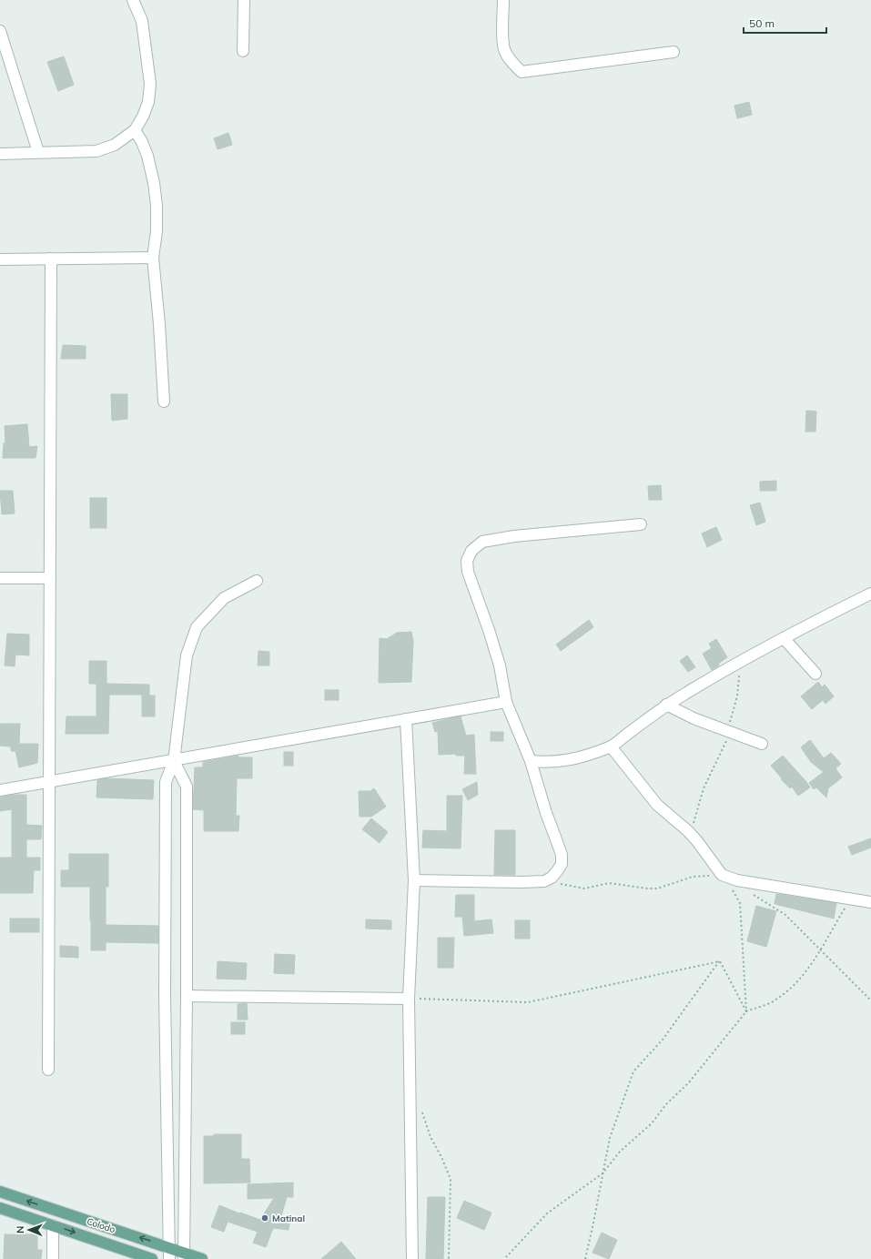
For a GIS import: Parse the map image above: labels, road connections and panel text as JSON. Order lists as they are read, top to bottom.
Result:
{
  "streets": {
    "main road": ["Colodo"]
  },
  "places": ["Matinal"],
  "scale_bar": "50 m",
  "north": "left"
}
